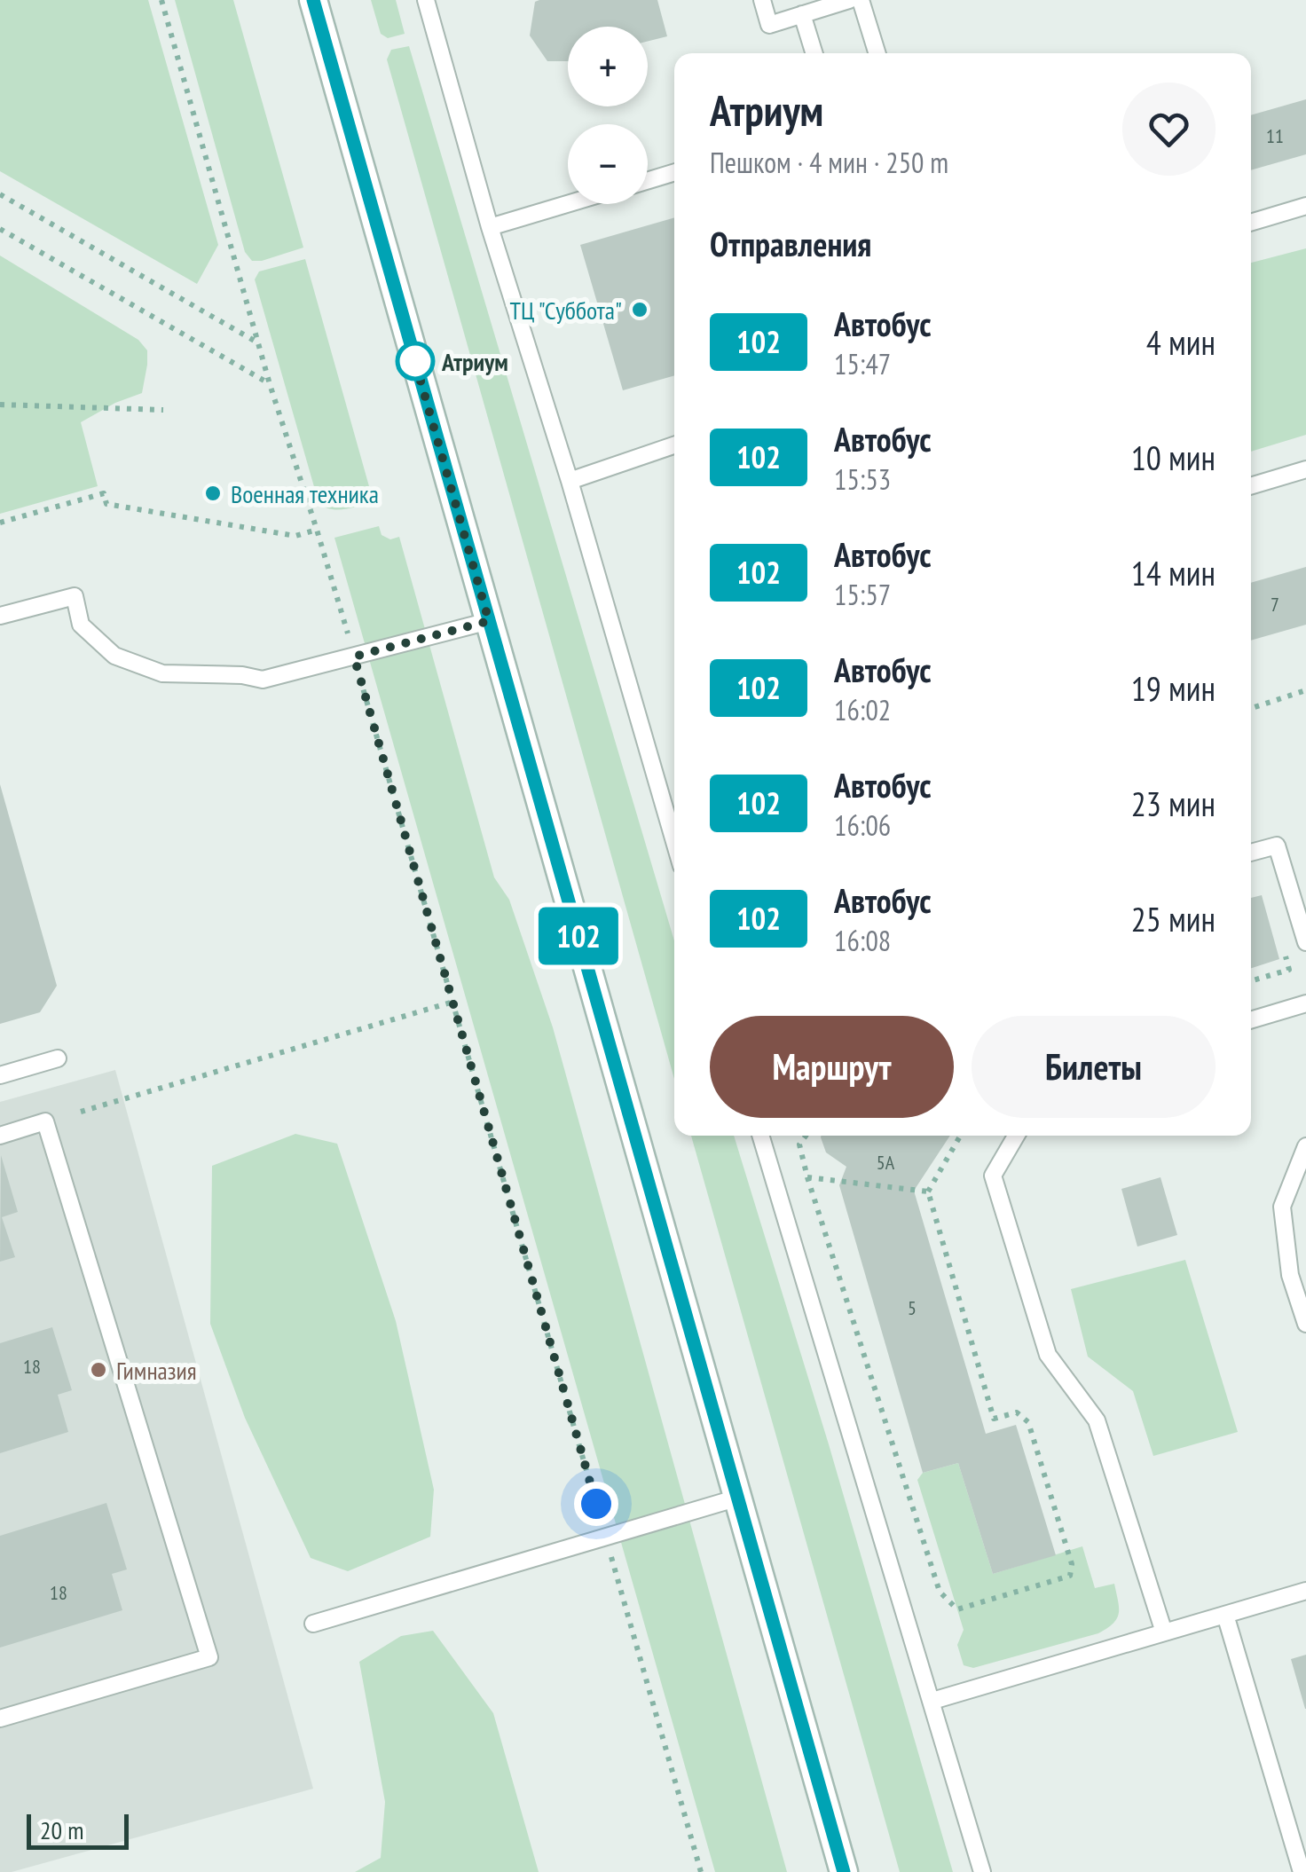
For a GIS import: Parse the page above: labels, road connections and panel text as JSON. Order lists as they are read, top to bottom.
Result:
{
  "places": [
    "ТЦ \"Суббота\"",
    "Атриум",
    "Военная техника",
    "Гимназия"
  ],
  "lines": ["bus line 102"],
  "house_numbers": [
    "11",
    "7",
    "5А",
    "5",
    "18",
    "18"
  ],
  "scale_bar": "20 m",
  "page": {
    "on_map": "102",
    "map_buttons": ["+", "−"],
    "heading": [
      ["Атриум", "Пешком · 4 мин · 250 m"],
      "Отправления"
    ],
    "list": [
      {
        "mark": "102",
        "name": "Автобус",
        "note": "15:47",
        "value": "4 мин"
      },
      {
        "mark": "102",
        "name": "Автобус",
        "note": "15:53",
        "value": "10 мин"
      },
      {
        "mark": "102",
        "name": "Автобус",
        "note": "15:57",
        "value": "14 мин"
      },
      {
        "mark": "102",
        "name": "Автобус",
        "note": "16:02",
        "value": "19 мин"
      },
      {
        "mark": "102",
        "name": "Автобус",
        "note": "16:06",
        "value": "23 мин"
      },
      {
        "mark": "102",
        "name": "Автобус",
        "note": "16:08",
        "value": "25 мин"
      }
    ],
    "buttons": ["Маршрут", "Билеты"],
    "scale": "20 m"
  }
}
